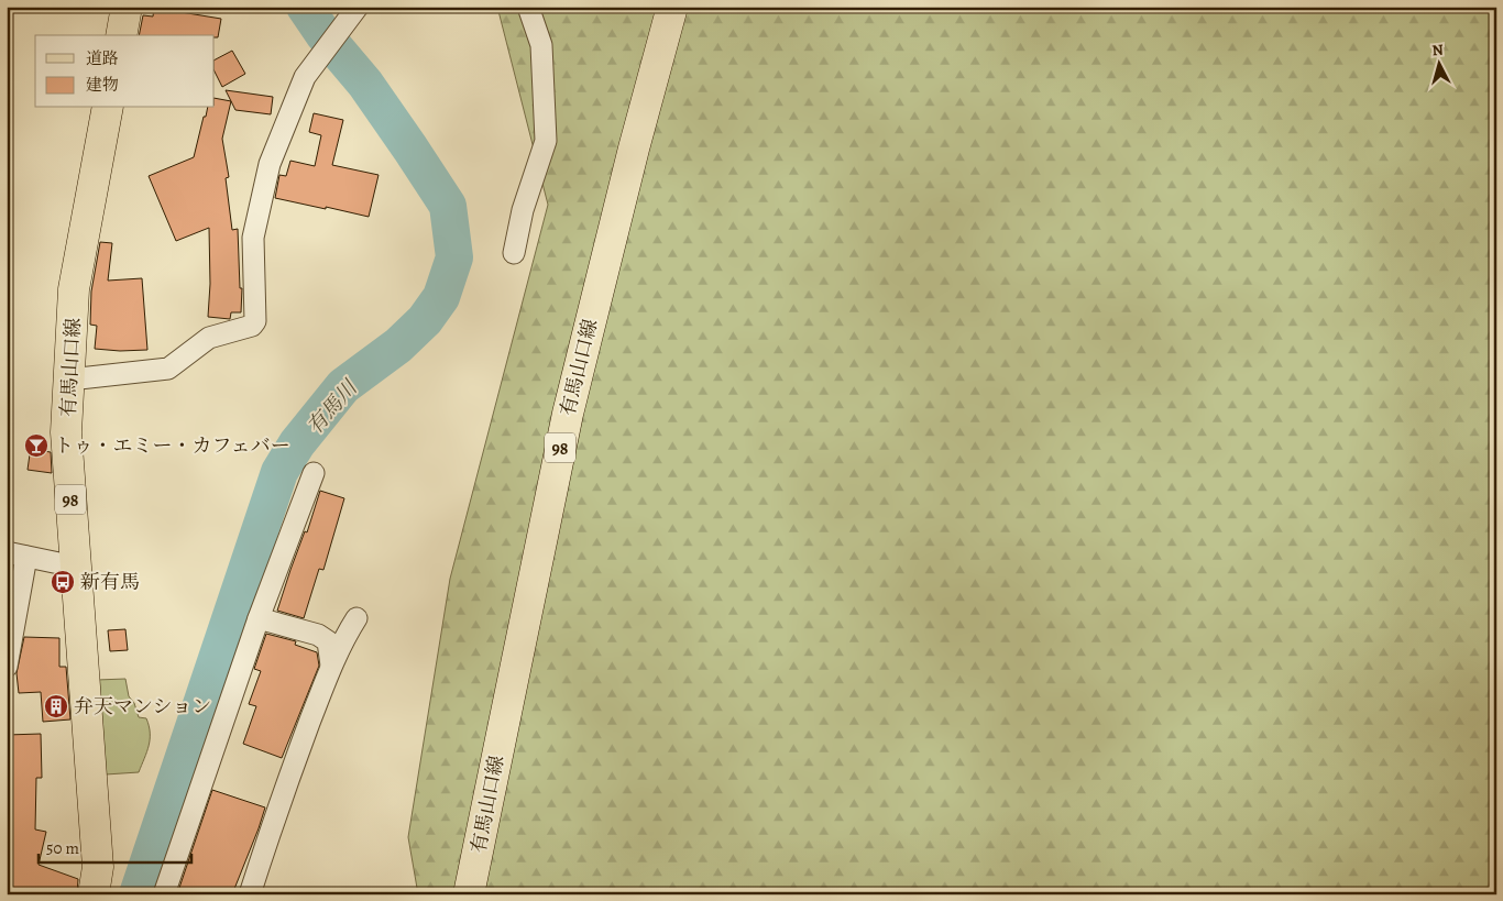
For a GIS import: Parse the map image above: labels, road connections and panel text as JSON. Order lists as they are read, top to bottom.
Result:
{
  "streets": {
    "main road": ["有馬山口線", "98"]
  },
  "water": ["有馬川"],
  "places": {
    "bar": ["トゥ・エミー・カフェバー"],
    "bus stop": ["新有馬"],
    "building": ["弁天マンション"]
  },
  "legend": ["道路", "建物"],
  "scale_bar": "50 m",
  "north": "top"
}
